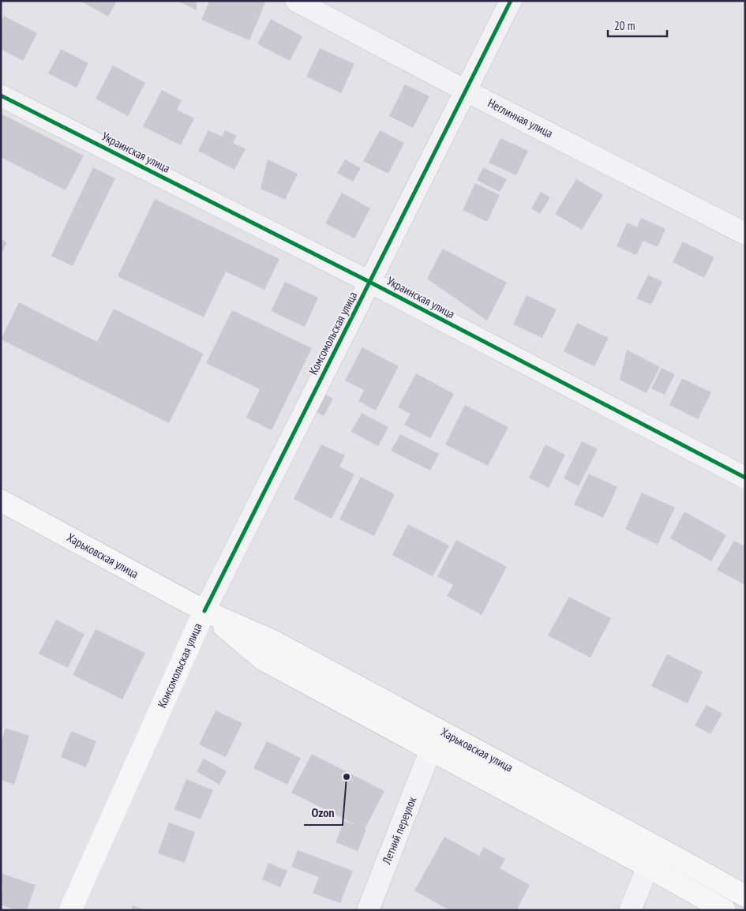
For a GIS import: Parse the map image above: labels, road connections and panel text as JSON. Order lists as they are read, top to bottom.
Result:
{
  "streets": {
    "main road": ["Комсомольская улица", "Харьковская улица"],
    "street": ["Неглинная улица", "Украинская улица", "Летний переулок"]
  },
  "crossings": [
    ["Неглинная улица", "Комсомольская улица"],
    ["Украинская улица", "Комсомольская улица"],
    ["Комсомольская улица", "Харьковская улица"],
    ["Харьковская улица", "Летний переулок"]
  ],
  "places": ["Ozon"],
  "scale_bar": "20 m"
}
